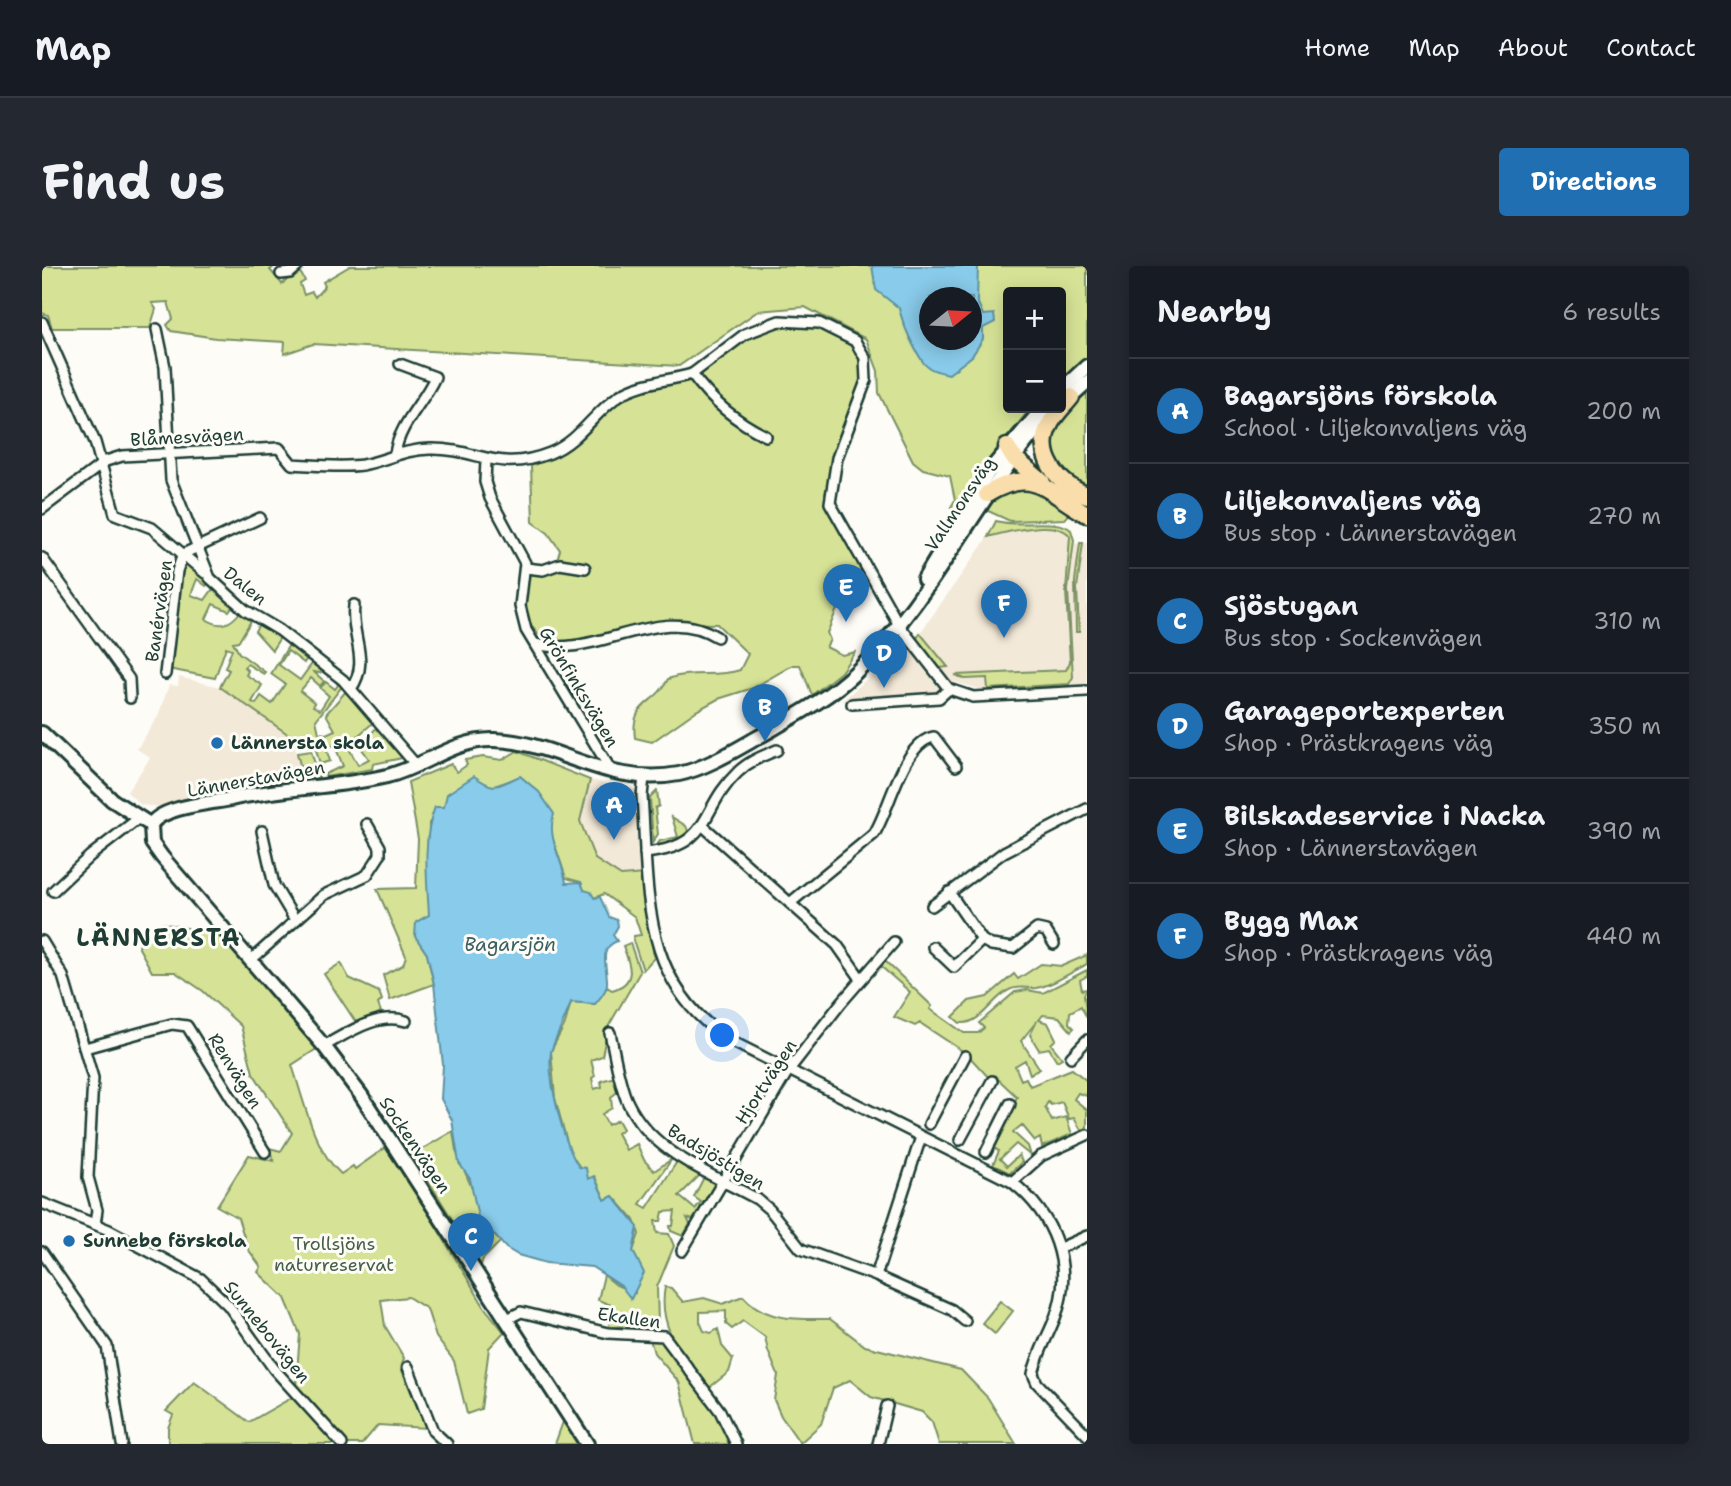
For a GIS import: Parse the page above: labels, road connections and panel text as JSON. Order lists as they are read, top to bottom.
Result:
{
  "streets": {
    "main road": ["Vallmonsväg", "Lännerstavägen", "Sockenvägen"],
    "street": [
      "Blåmesvägen",
      "Dalen",
      "Banérvägen",
      "Grönfinksvägen",
      "Renvägen",
      "Hjortvägen",
      "Badsjöstigen",
      "Ekallen",
      "Sunnebovägen"
    ]
  },
  "crossings": [
    ["Blåmesvägen", "Dalen"],
    ["Vallmonsväg", "Lännerstavägen"],
    ["Dalen", "Banérvägen"],
    ["Dalen", "Lännerstavägen"],
    ["Grönfinksvägen", "Lännerstavägen"],
    ["Lännerstavägen", "Sockenvägen"],
    ["Hjortvägen", "Badsjöstigen"],
    ["Sockenvägen", "Ekallen"]
  ],
  "districts": ["LÄNNERSTA"],
  "water": ["Bagarsjön"],
  "parks": ["Trollsjöns naturreservat"],
  "places": ["Lännersta skola", "Sunnebo förskola"],
  "north": "right",
  "page": {
    "header": "Map",
    "nav": [
      "Home",
      "Map",
      "About",
      "Contact"
    ],
    "buttons": "Directions",
    "title": "Find us",
    "heading": ["Nearby", "6 results"],
    "map_buttons": ["+", "−"],
    "list": [
      {
        "mark": "A",
        "name": "Bagarsjöns förskola",
        "note": "School · Liljekonvaljens väg",
        "value": "200 m"
      },
      {
        "mark": "B",
        "name": "Liljekonvaljens väg",
        "note": "Bus stop · Lännerstavägen",
        "value": "270 m"
      },
      {
        "mark": "C",
        "name": "Sjöstugan",
        "note": "Bus stop · Sockenvägen",
        "value": "310 m"
      },
      {
        "mark": "D",
        "name": "Garageportexperten",
        "note": "Shop · Prästkragens väg",
        "value": "350 m"
      },
      {
        "mark": "E",
        "name": "Bilskadeservice i Nacka",
        "note": "Shop · Lännerstavägen",
        "value": "390 m"
      },
      {
        "mark": "F",
        "name": "Bygg Max",
        "note": "Shop · Prästkragens väg",
        "value": "440 m"
      }
    ],
    "pins": [
      "E",
      "F",
      "D",
      "B",
      "A",
      "C"
    ]
  }
}
